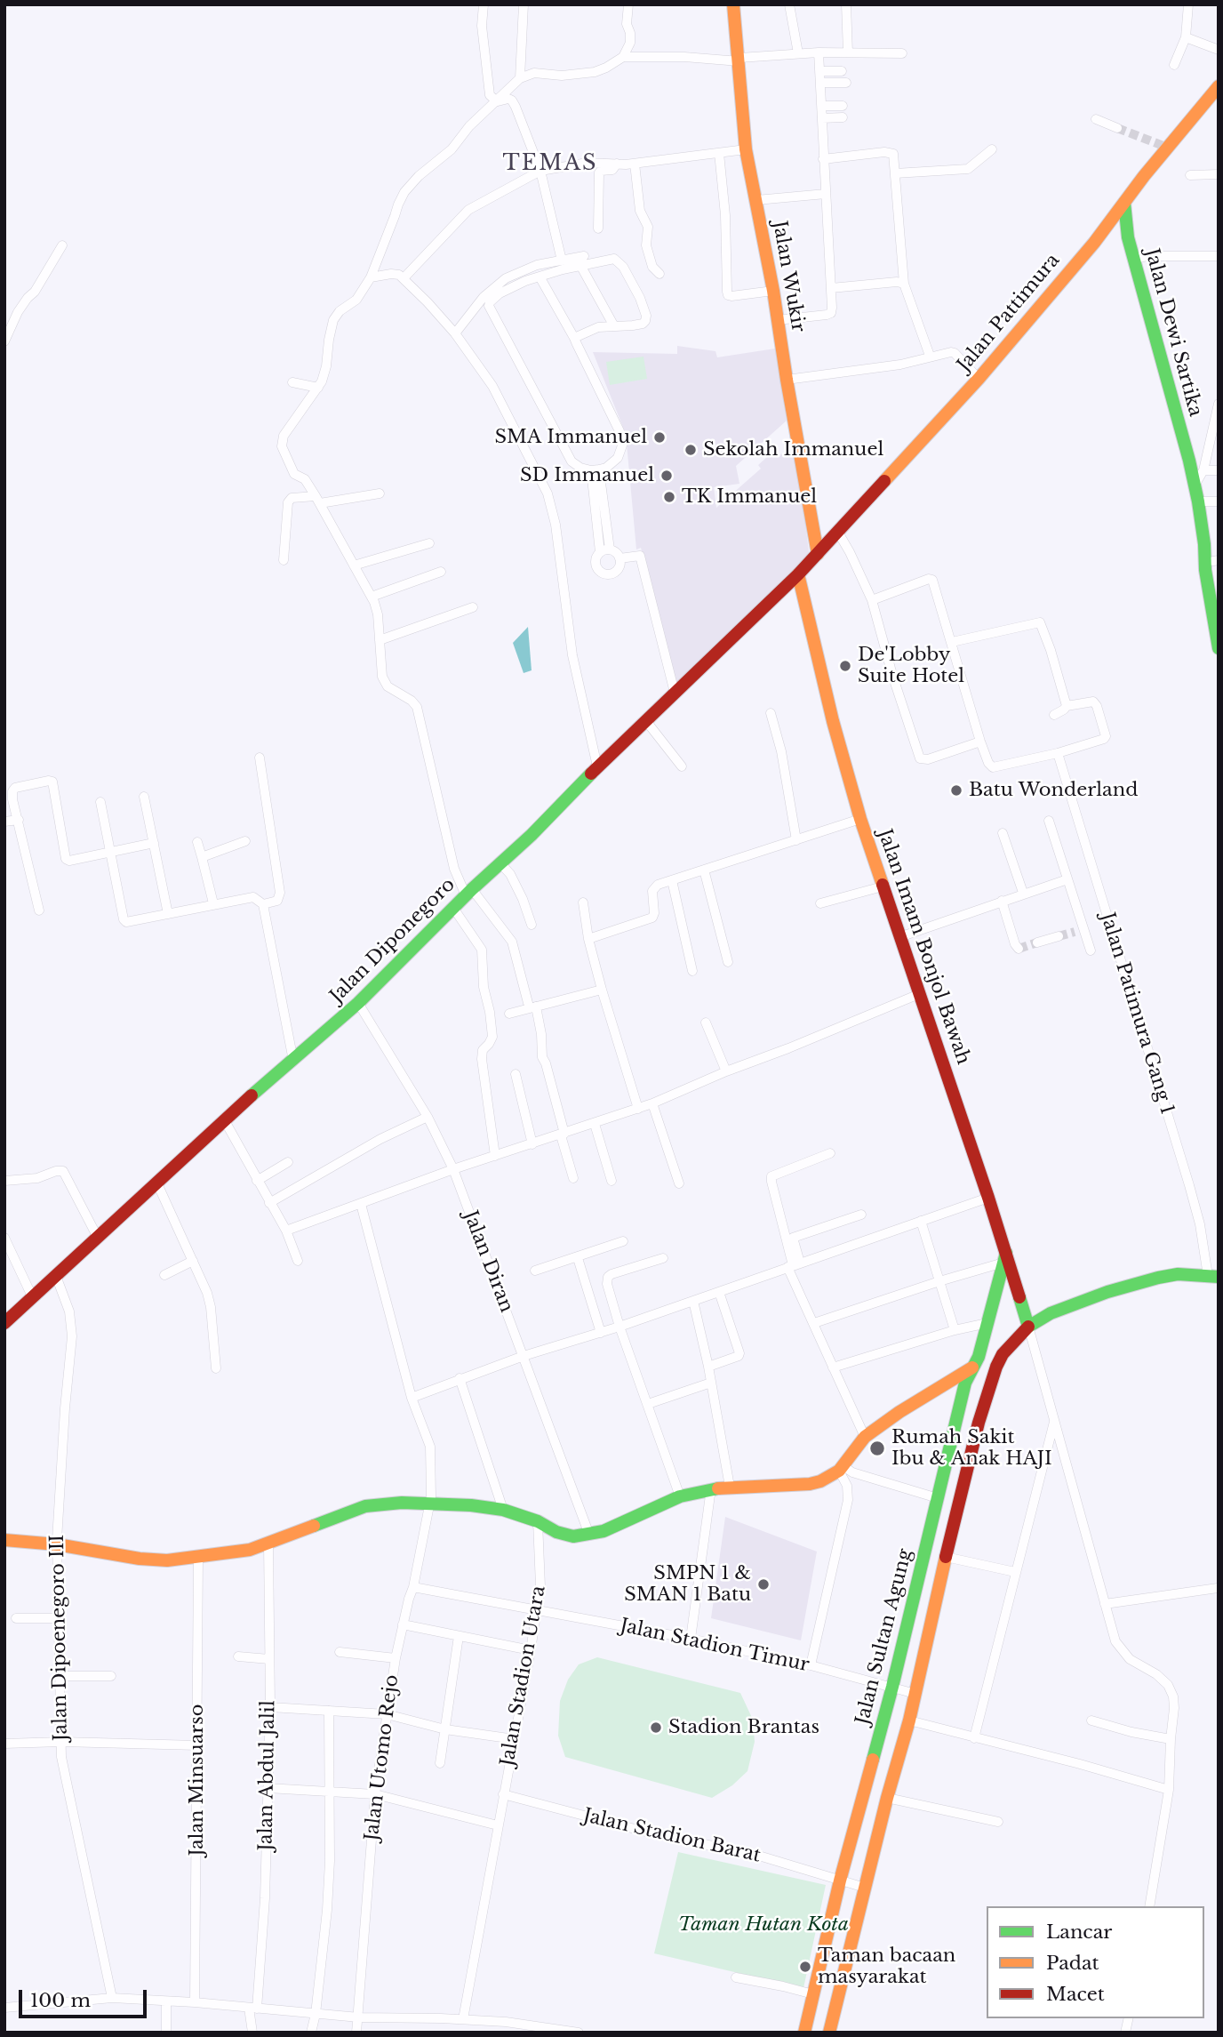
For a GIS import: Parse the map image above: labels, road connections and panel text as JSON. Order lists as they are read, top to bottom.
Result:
{
  "streets": {
    "main road": [
      "Jalan Wukir",
      "Jalan Pattimura",
      "Jalan Dewi Sartika",
      "Jalan Diponegoro",
      "Jalan Imam Bonjol Bawah",
      "Jalan Sultan Agung"
    ],
    "street": [
      "Jalan Patimura Gang 1",
      "Jalan Diran",
      "Jalan Dipoenegoro III",
      "Jalan Stadion Timur",
      "Jalan Stadion Utara",
      "Jalan Utomo Rejo",
      "Jalan Abdul Jalil",
      "Jalan Minsuarso",
      "Jalan Stadion Barat"
    ]
  },
  "crossings": [
    ["Jalan Wukir", "Jalan Pattimura"],
    ["Jalan Pattimura", "Jalan Dewi Sartika"],
    ["Jalan Pattimura", "Jalan Diponegoro"],
    ["Jalan Pattimura", "Jalan Imam Bonjol Bawah"],
    ["Jalan Diponegoro", "Jalan Imam Bonjol Bawah"],
    ["Jalan Diponegoro", "Jalan Diran"],
    ["Jalan Diponegoro", "Jalan Dipoenegoro III"],
    ["Jalan Imam Bonjol Bawah", "Jalan Sultan Agung"],
    ["Jalan Sultan Agung", "Jalan Stadion Timur"],
    ["Jalan Sultan Agung", "Jalan Stadion Barat"],
    ["Jalan Stadion Timur", "Jalan Stadion Utara"],
    ["Jalan Stadion Timur", "Jalan Utomo Rejo"],
    ["Jalan Stadion Utara", "Jalan Stadion Barat"]
  ],
  "districts": ["TEMAS"],
  "parks": ["Taman Hutan Kota"],
  "places": [
    "SMA Immanuel",
    "Sekolah Immanuel",
    "SD Immanuel",
    "TK Immanuel",
    "De'Lobby Suite Hotel",
    "Batu Wonderland",
    "Rumah Sakit Ibu & Anak HAJI",
    "SMPN 1 & SMAN 1 Batu",
    "Stadion Brantas",
    "Taman bacaan masyarakat"
  ],
  "legend": ["Lancar", "Padat", "Macet"],
  "scale_bar": "100 m"
}
